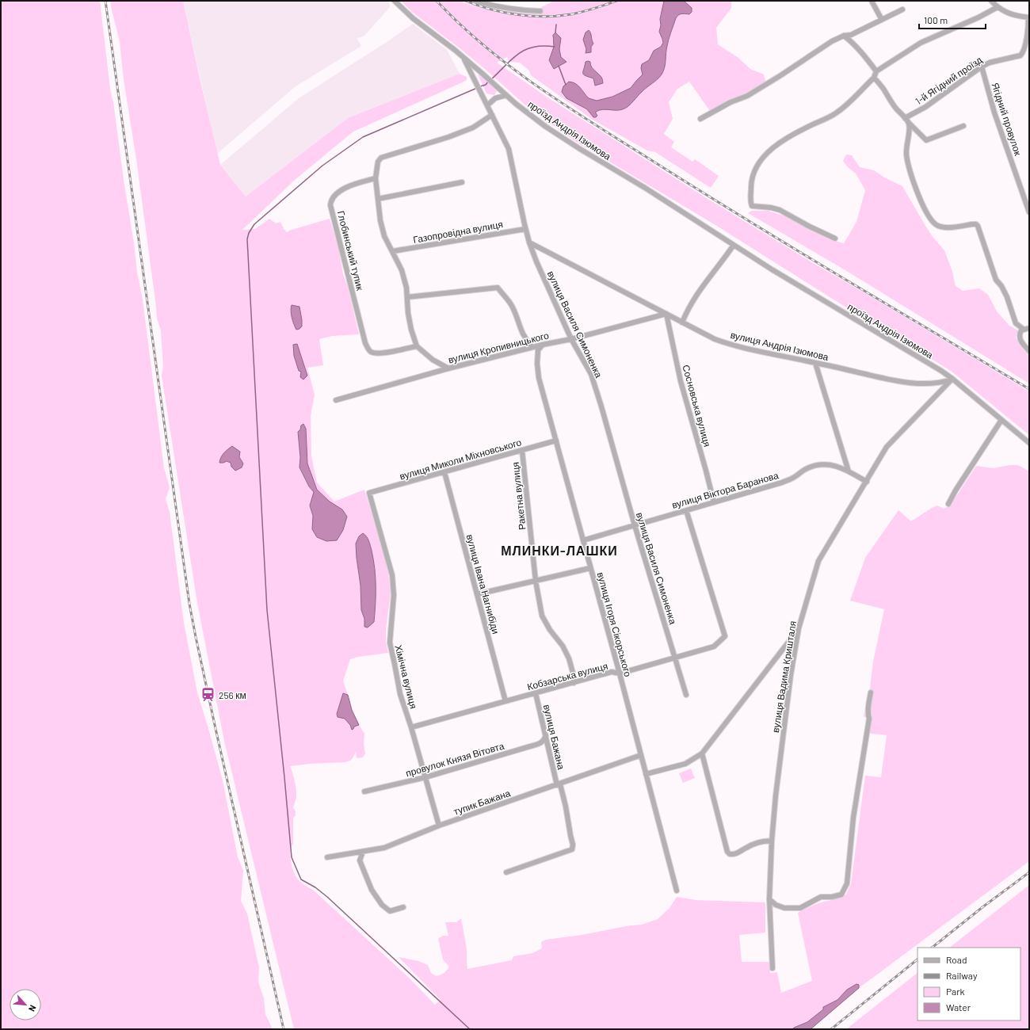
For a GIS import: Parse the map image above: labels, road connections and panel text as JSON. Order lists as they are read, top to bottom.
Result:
{
  "streets": {
    "street": [
      "1-й Ягідний проїзд",
      "Ягідний провулок",
      "проїзд Андрія Ізюмова",
      "Газопровідна вулиця",
      "Глобинський тупик",
      "вулиця Василя Симоненка",
      "вулиця Андрія Ізюмова",
      "вулиця Кропивницького",
      "Сосновська вулиця",
      "вулиця Миколи Міхновського",
      "вулиця Віктора Баранова",
      "Ракетна вулиця",
      "вулиця Івана Нагнибіди",
      "вулиця Ігоря Сікорського",
      "Кобзарська вулиця",
      "Хімічна вулиця",
      "вулиця Вадима Кришталя",
      "вулиця Бажана",
      "провулок Князя Вітовта",
      "тупик Бажана"
    ]
  },
  "crossings": [
    ["1-й Ягідний проїзд", "Ягідний провулок"],
    ["проїзд Андрія Ізюмова", "вулиця Василя Симоненка"],
    ["проїзд Андрія Ізюмова", "вулиця Андрія Ізюмова"],
    ["проїзд Андрія Ізюмова", "вулиця Вадима Кришталя"],
    ["Газопровідна вулиця", "вулиця Василя Симоненка"],
    ["вулиця Василя Симоненка", "вулиця Андрія Ізюмова"],
    ["вулиця Василя Симоненка", "вулиця Кропивницького"],
    ["вулиця Василя Симоненка", "вулиця Віктора Баранова"],
    ["вулиця Василя Симоненка", "Кобзарська вулиця"],
    ["вулиця Андрія Ізюмова", "вулиця Кропивницького"],
    ["вулиця Андрія Ізюмова", "Сосновська вулиця"],
    ["вулиця Андрія Ізюмова", "вулиця Вадима Кришталя"],
    ["вулиця Кропивницького", "Сосновська вулиця"],
    ["вулиця Кропивницького", "вулиця Ігоря Сікорського"],
    ["Сосновська вулиця", "вулиця Віктора Баранова"],
    ["вулиця Миколи Міхновського", "Ракетна вулиця"],
    ["вулиця Миколи Міхновського", "вулиця Івана Нагнибіди"],
    ["вулиця Миколи Міхновського", "вулиця Ігоря Сікорського"],
    ["вулиця Миколи Міхновського", "Хімічна вулиця"],
    ["вулиця Віктора Баранова", "вулиця Ігоря Сікорського"],
    ["вулиця Віктора Баранова", "Кобзарська вулиця"],
    ["вулиця Віктора Баранова", "вулиця Вадима Кришталя"],
    ["Ракетна вулиця", "Кобзарська вулиця"],
    ["вулиця Івана Нагнибіди", "Кобзарська вулиця"],
    ["вулиця Ігоря Сікорського", "Кобзарська вулиця"],
    ["вулиця Ігоря Сікорського", "тупик Бажана"],
    ["Кобзарська вулиця", "Хімічна вулиця"],
    ["Кобзарська вулиця", "вулиця Бажана"],
    ["Хімічна вулиця", "провулок Князя Вітовта"],
    ["Хімічна вулиця", "тупик Бажана"],
    ["вулиця Бажана", "провулок Князя Вітовта"],
    ["вулиця Бажана", "тупик Бажана"]
  ],
  "districts": ["МЛИНКИ-ЛАШКИ"],
  "places": {
    "station": ["256 км"]
  },
  "legend": [
    "Road",
    "Railway",
    "Park",
    "Water"
  ],
  "scale_bar": "100 m",
  "north": "bottom right"
}
